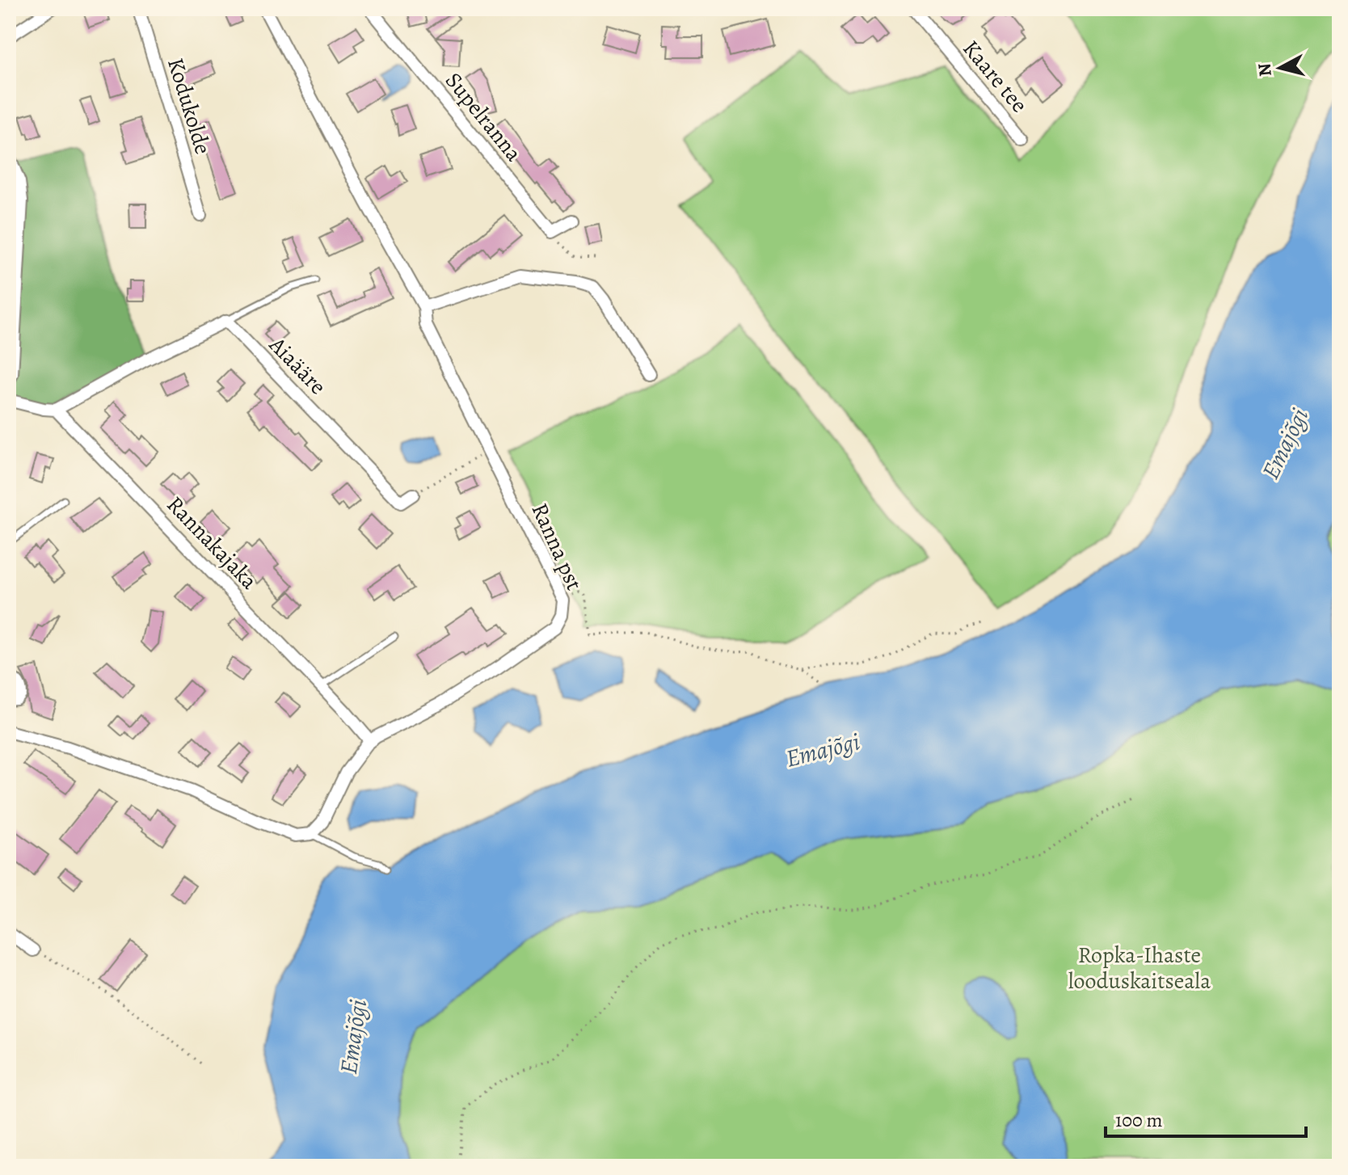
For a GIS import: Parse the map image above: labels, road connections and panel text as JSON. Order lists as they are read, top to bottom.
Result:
{
  "streets": {
    "street": [
      "Kaare tee",
      "Kodukolde",
      "Supelranna",
      "Aiaääre",
      "Rannakajaka",
      "Ranna pst"
    ]
  },
  "crossings": [
    ["Rannakajaka", "Ranna pst"]
  ],
  "water": ["Emajõgi"],
  "parks": ["Ropka-Ihaste looduskaitseala"],
  "scale_bar": "100 m",
  "north": "left"
}
